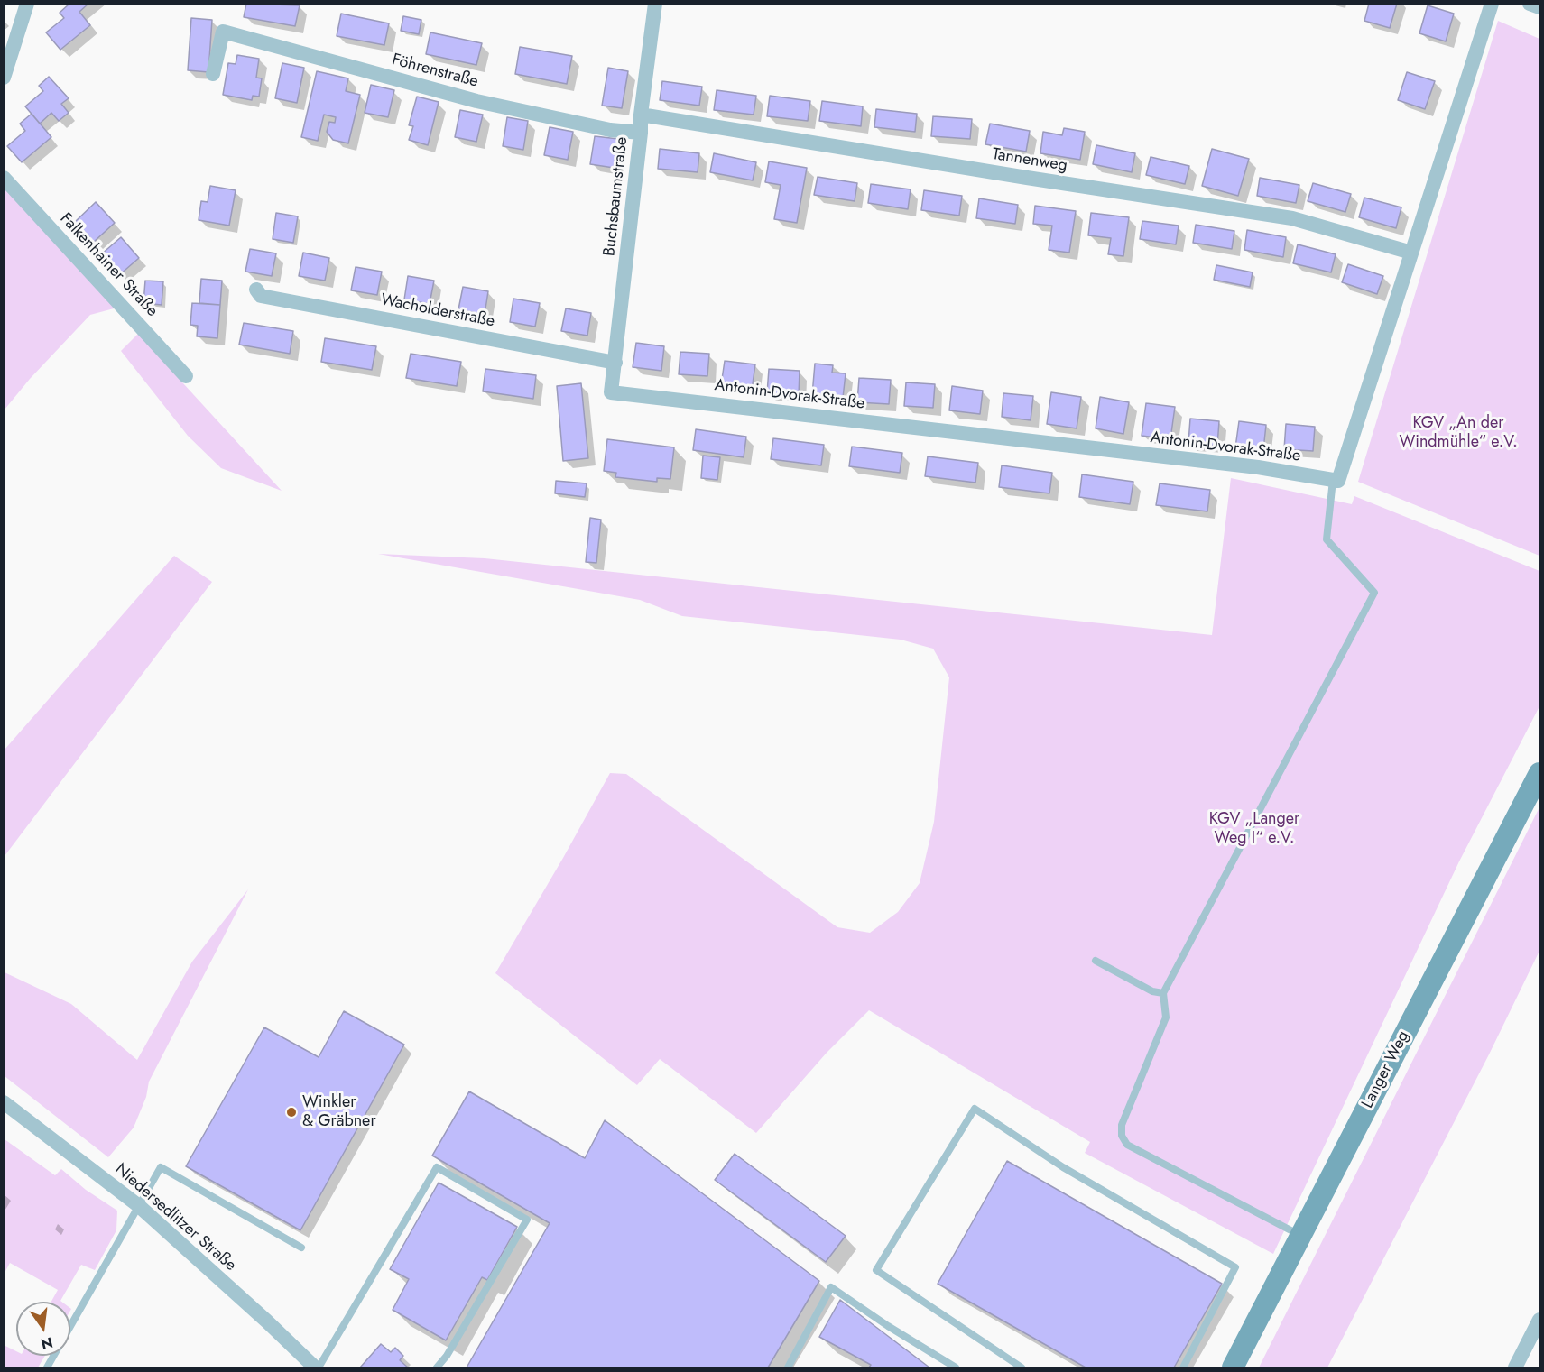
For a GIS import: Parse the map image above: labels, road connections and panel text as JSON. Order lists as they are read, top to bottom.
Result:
{
  "streets": {
    "main road": ["Langer Weg"],
    "street": [
      "Föhrenstraße",
      "Tannenweg",
      "Buchsbaumstraße",
      "Falkenhainer Straße",
      "Wacholderstraße",
      "Antonin-Dvorak-Straße",
      "Niedersedlitzer Straße"
    ]
  },
  "crossings": [
    ["Föhrenstraße", "Buchsbaumstraße"],
    ["Tannenweg", "Buchsbaumstraße"],
    ["Buchsbaumstraße", "Wacholderstraße"],
    ["Buchsbaumstraße", "Antonin-Dvorak-Straße"]
  ],
  "parks": ["KGV „An der Windmühle“ e.V.", "KGV „Langer Weg I“ e.V."],
  "places": ["Winkler & Gräbner"],
  "north": "bottom"
}
